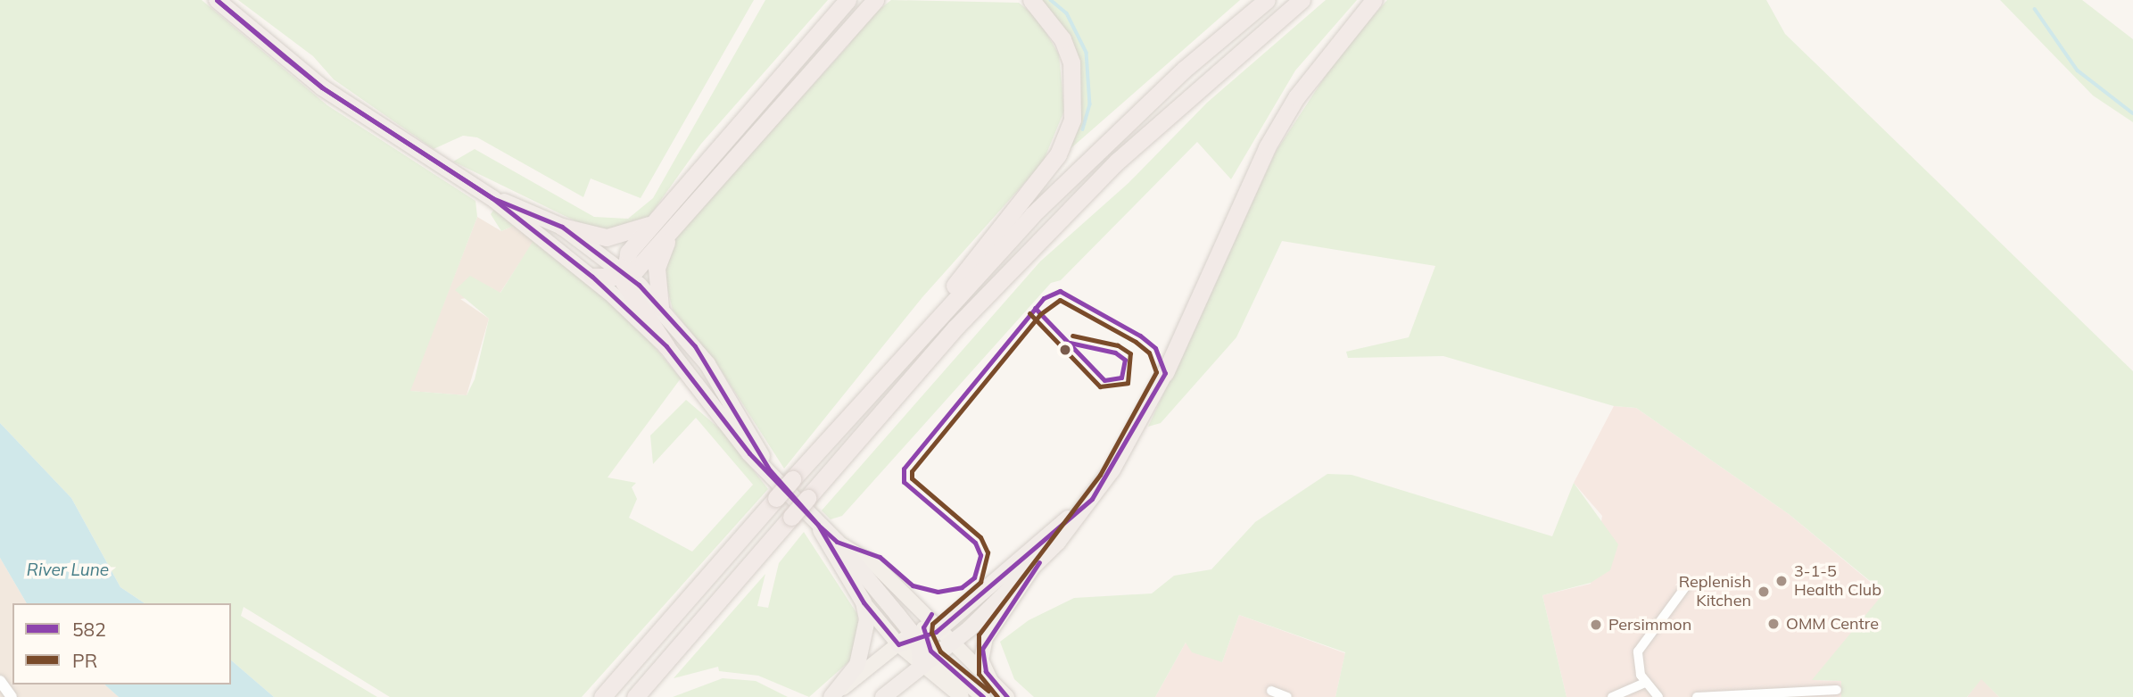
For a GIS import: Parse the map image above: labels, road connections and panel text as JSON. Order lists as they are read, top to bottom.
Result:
{
  "water": ["River Lune"],
  "places": [
    "3-1-5 Health Club",
    "Replenish Kitchen",
    "OMM Centre",
    "Persimmon"
  ],
  "lines": ["transit line 582", "transit line PR"],
  "legend": ["582", "PR"]
}
